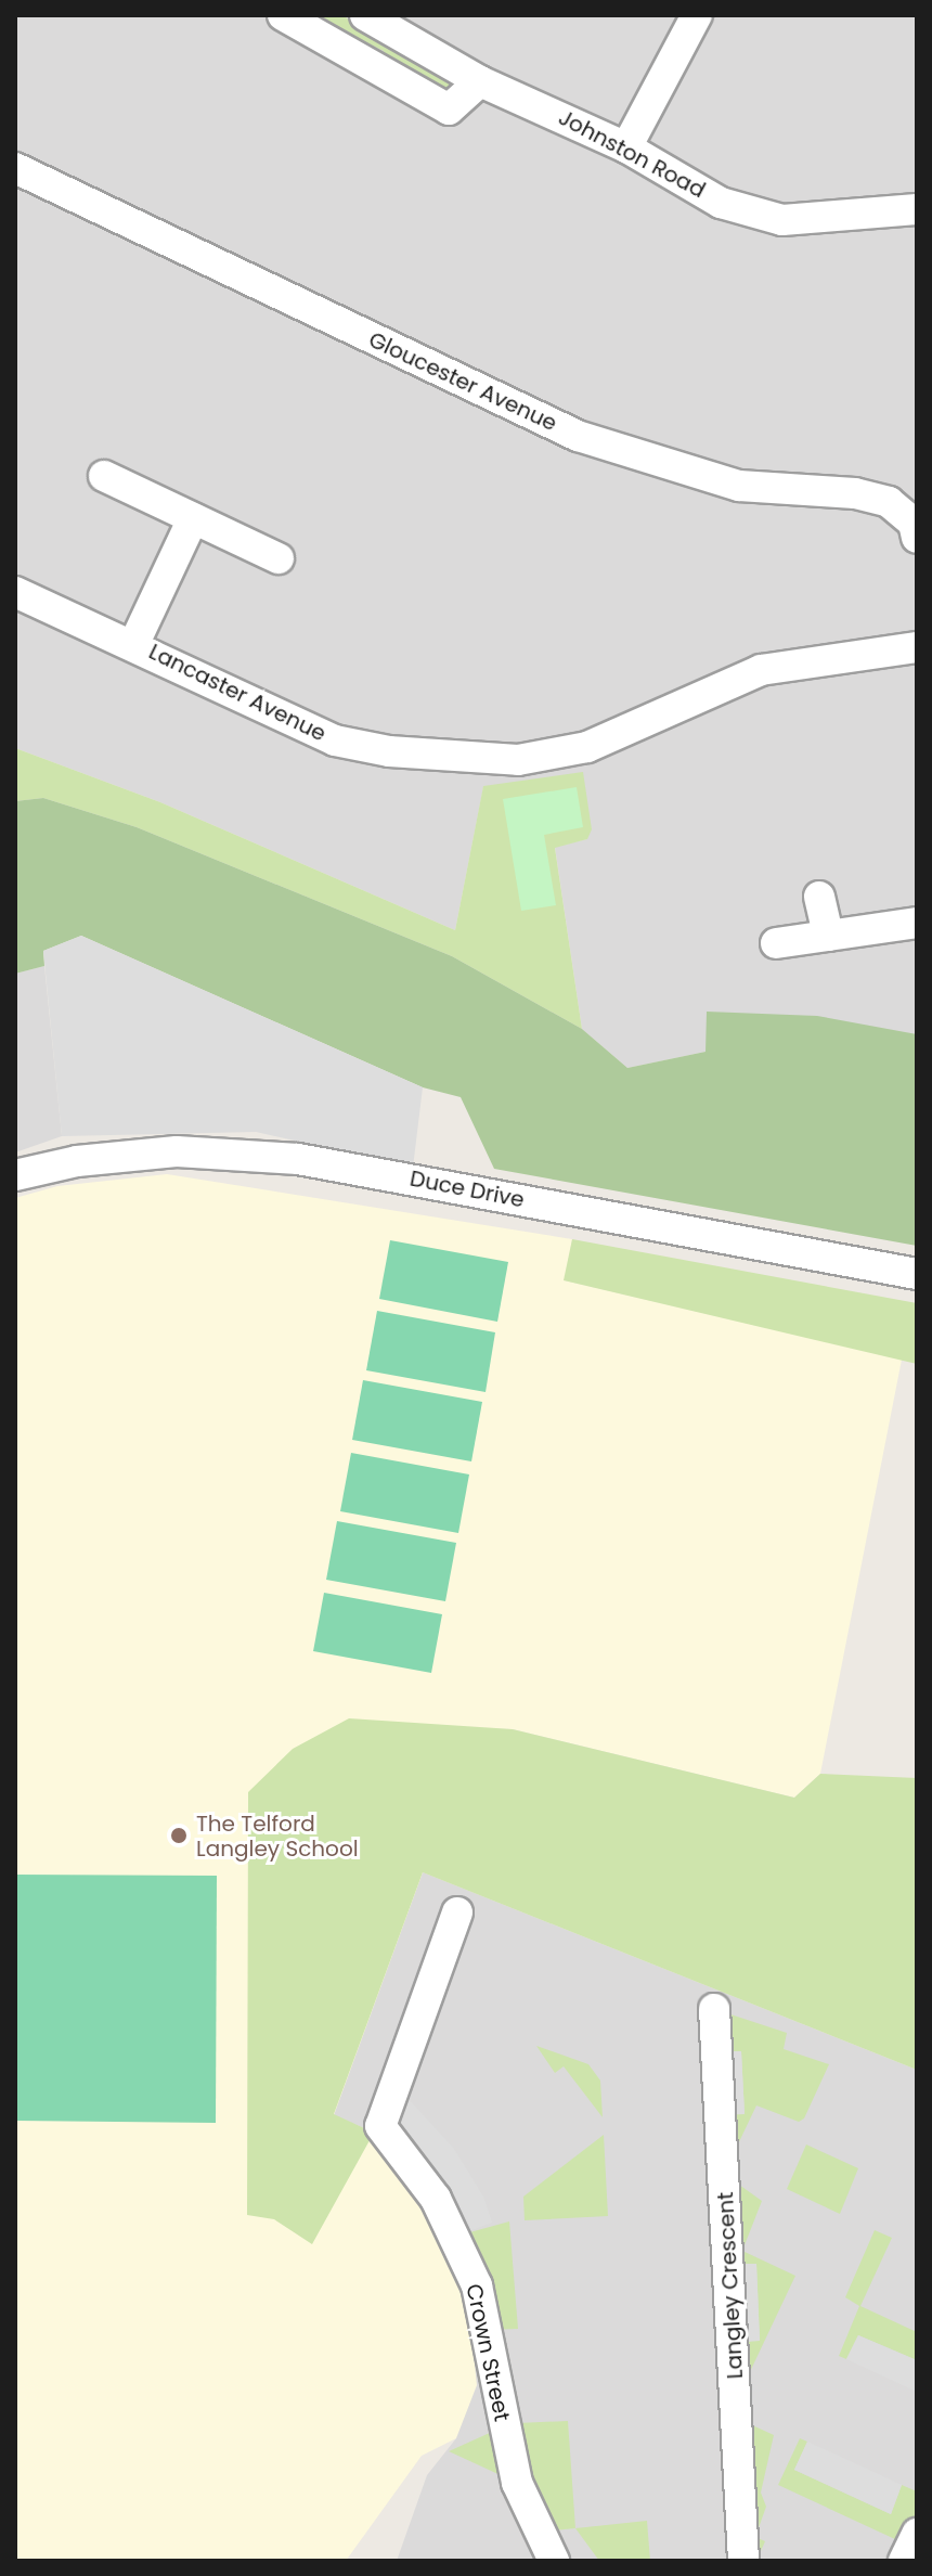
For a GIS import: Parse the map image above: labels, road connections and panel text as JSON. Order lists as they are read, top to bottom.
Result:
{
  "streets": {
    "street": [
      "Johnston Road",
      "Gloucester Avenue",
      "Lancaster Avenue",
      "Duce Drive",
      "Langley Crescent",
      "Crown Street"
    ]
  },
  "places": ["The Telford Langley School"]
}
